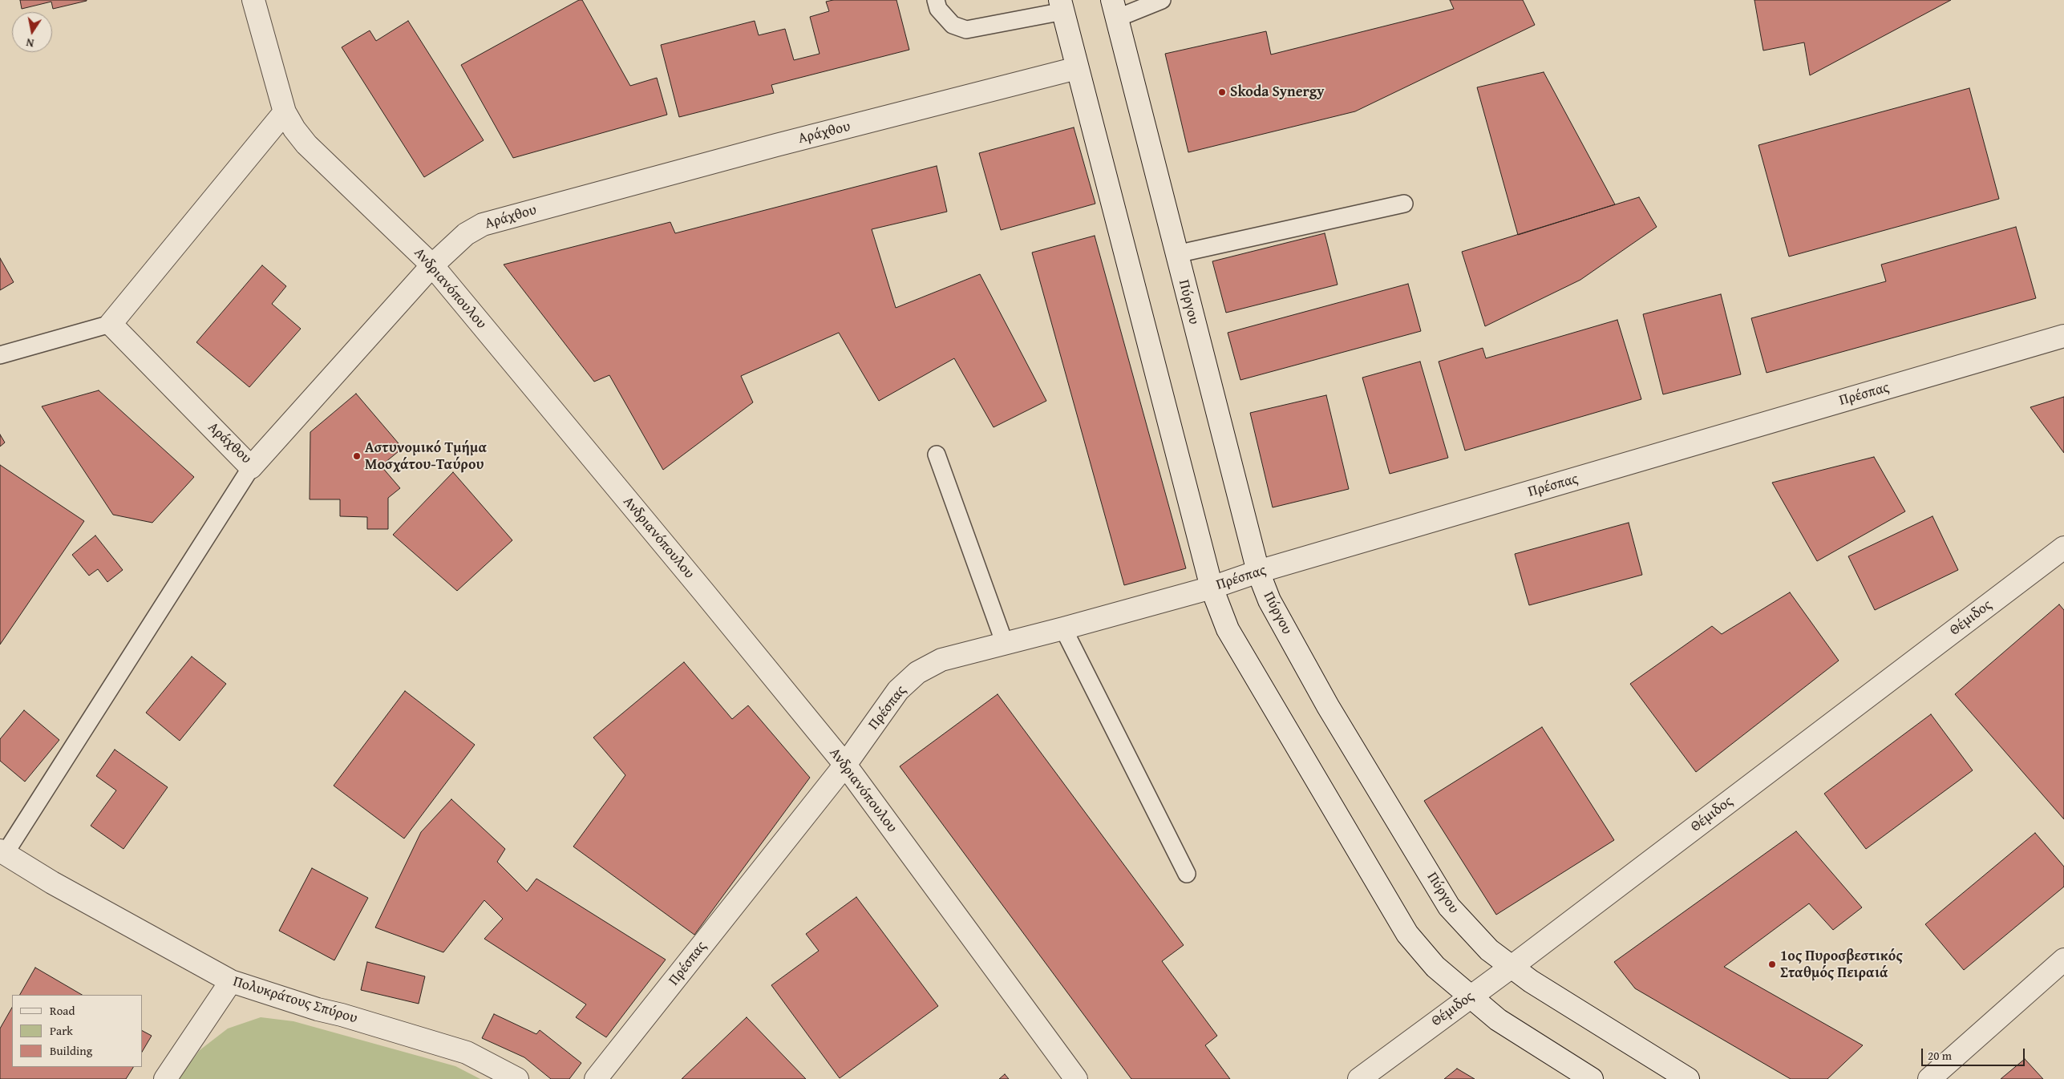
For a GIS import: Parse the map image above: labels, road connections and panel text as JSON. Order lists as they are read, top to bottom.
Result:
{
  "streets": {
    "street": [
      "Αράχθου",
      "Ανδριανόπουλου",
      "Πύργου",
      "Πρέσπας",
      "Θέμιδος",
      "Πολυκράτους Σπύρου"
    ]
  },
  "crossings": [
    ["Αράχθου", "Ανδριανόπουλου"],
    ["Ανδριανόπουλου", "Πρέσπας"],
    ["Πύργου", "Πρέσπας"],
    ["Πύργου", "Θέμιδος"]
  ],
  "places": ["Skoda Synergy", "Αστυνομικό Τμήμα Μοσχάτου-Ταύρου", "1ος Πυροσβεστικός Σταθμός Πειραιά"],
  "legend": ["Road", "Park", "Building"],
  "scale_bar": "20 m",
  "north": "bottom"
}
